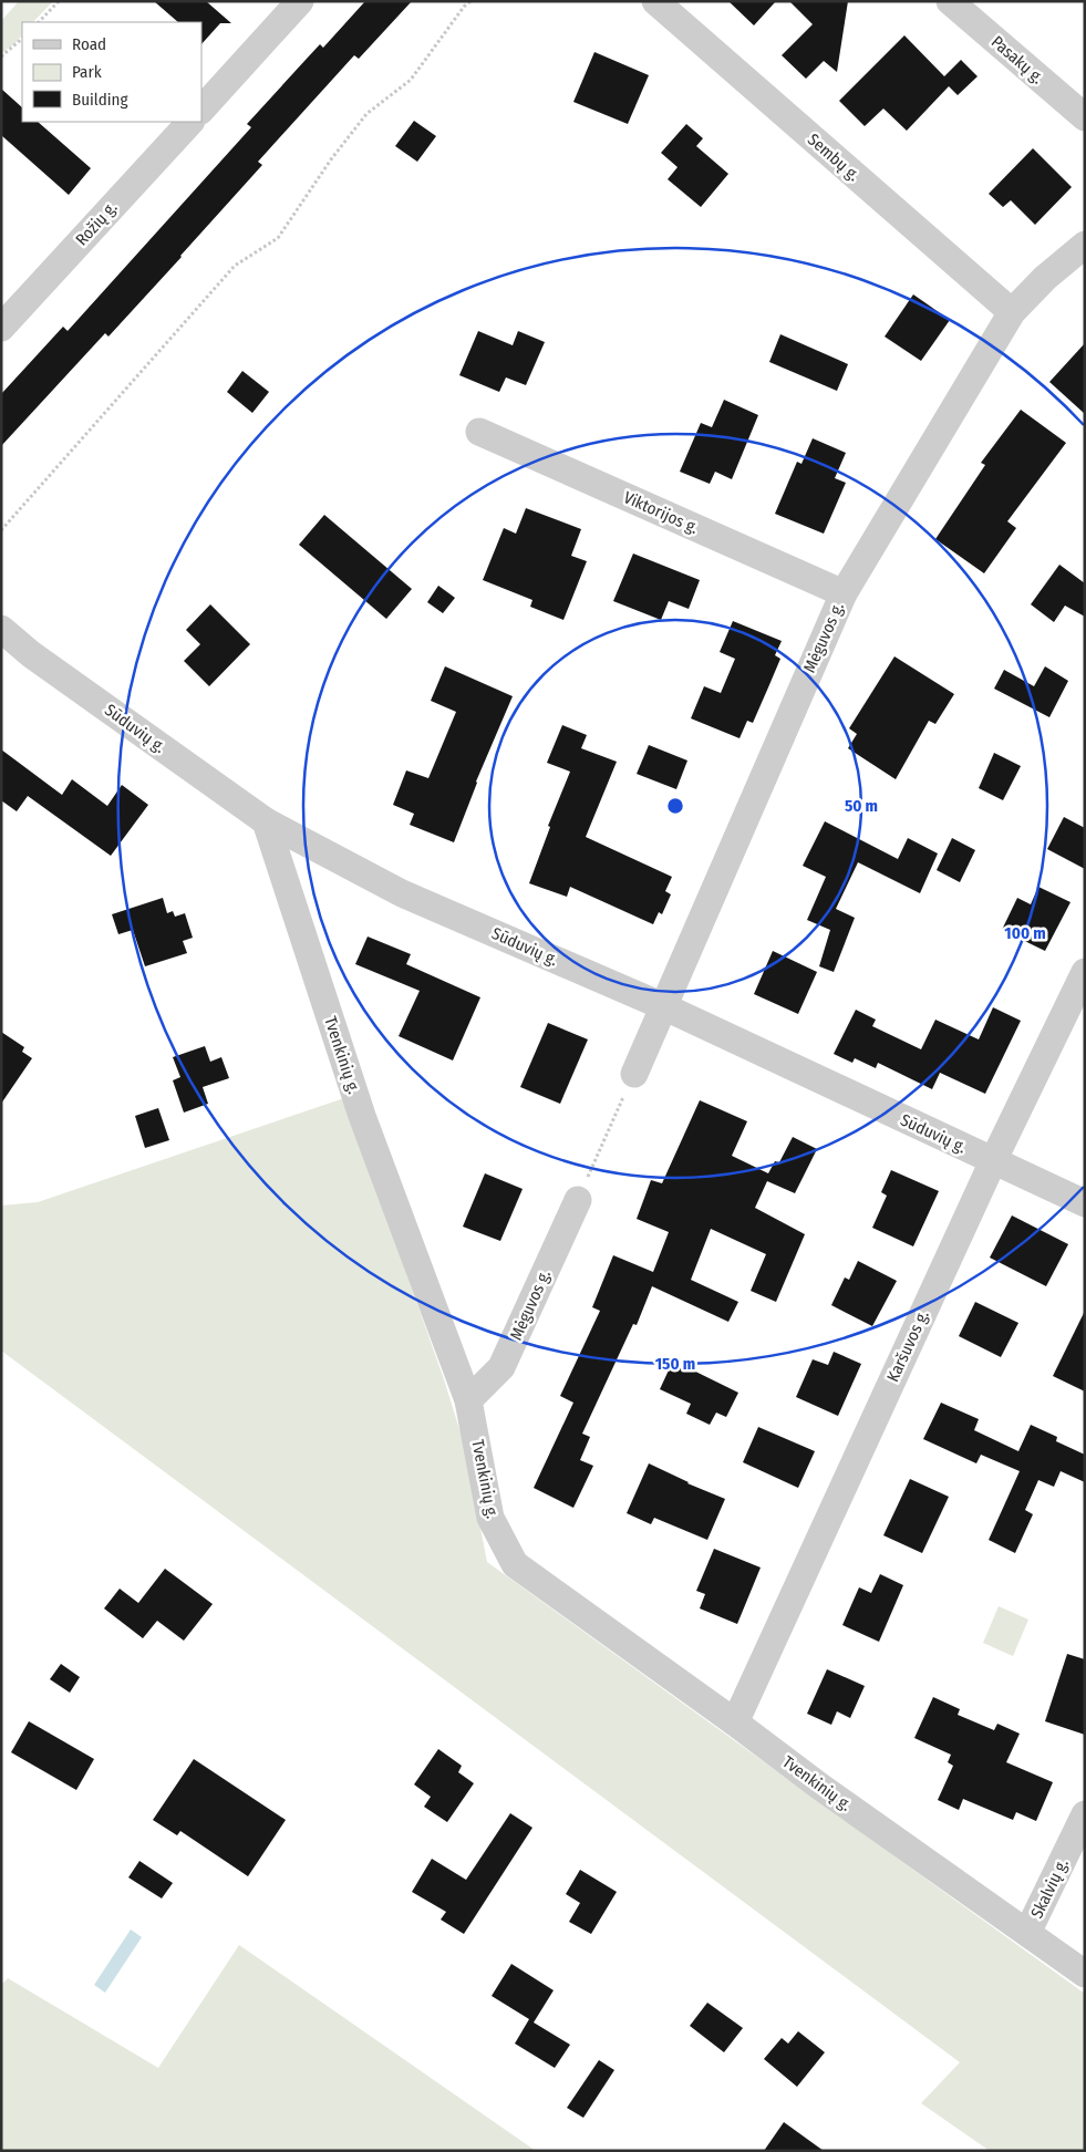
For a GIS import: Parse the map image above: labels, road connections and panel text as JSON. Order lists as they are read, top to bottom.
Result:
{
  "streets": {
    "street": [
      "Pasakų g.",
      "Sembų g.",
      "Rožių g.",
      "Viktorijos g.",
      "Mėguvos g.",
      "Sūduvių g.",
      "Tvenkinių g.",
      "Karšuvos g.",
      "Skalvių g."
    ]
  },
  "crossings": [
    ["Sembų g.", "Mėguvos g."],
    ["Viktorijos g.", "Mėguvos g."],
    ["Mėguvos g.", "Sūduvių g."],
    ["Mėguvos g.", "Tvenkinių g."],
    ["Sūduvių g.", "Tvenkinių g."],
    ["Sūduvių g.", "Karšuvos g."],
    ["Tvenkinių g.", "Karšuvos g."],
    ["Tvenkinių g.", "Skalvių g."]
  ],
  "legend": ["Road", "Park", "Building"],
  "rings": ["50 m", "100 m", "150 m"]
}
